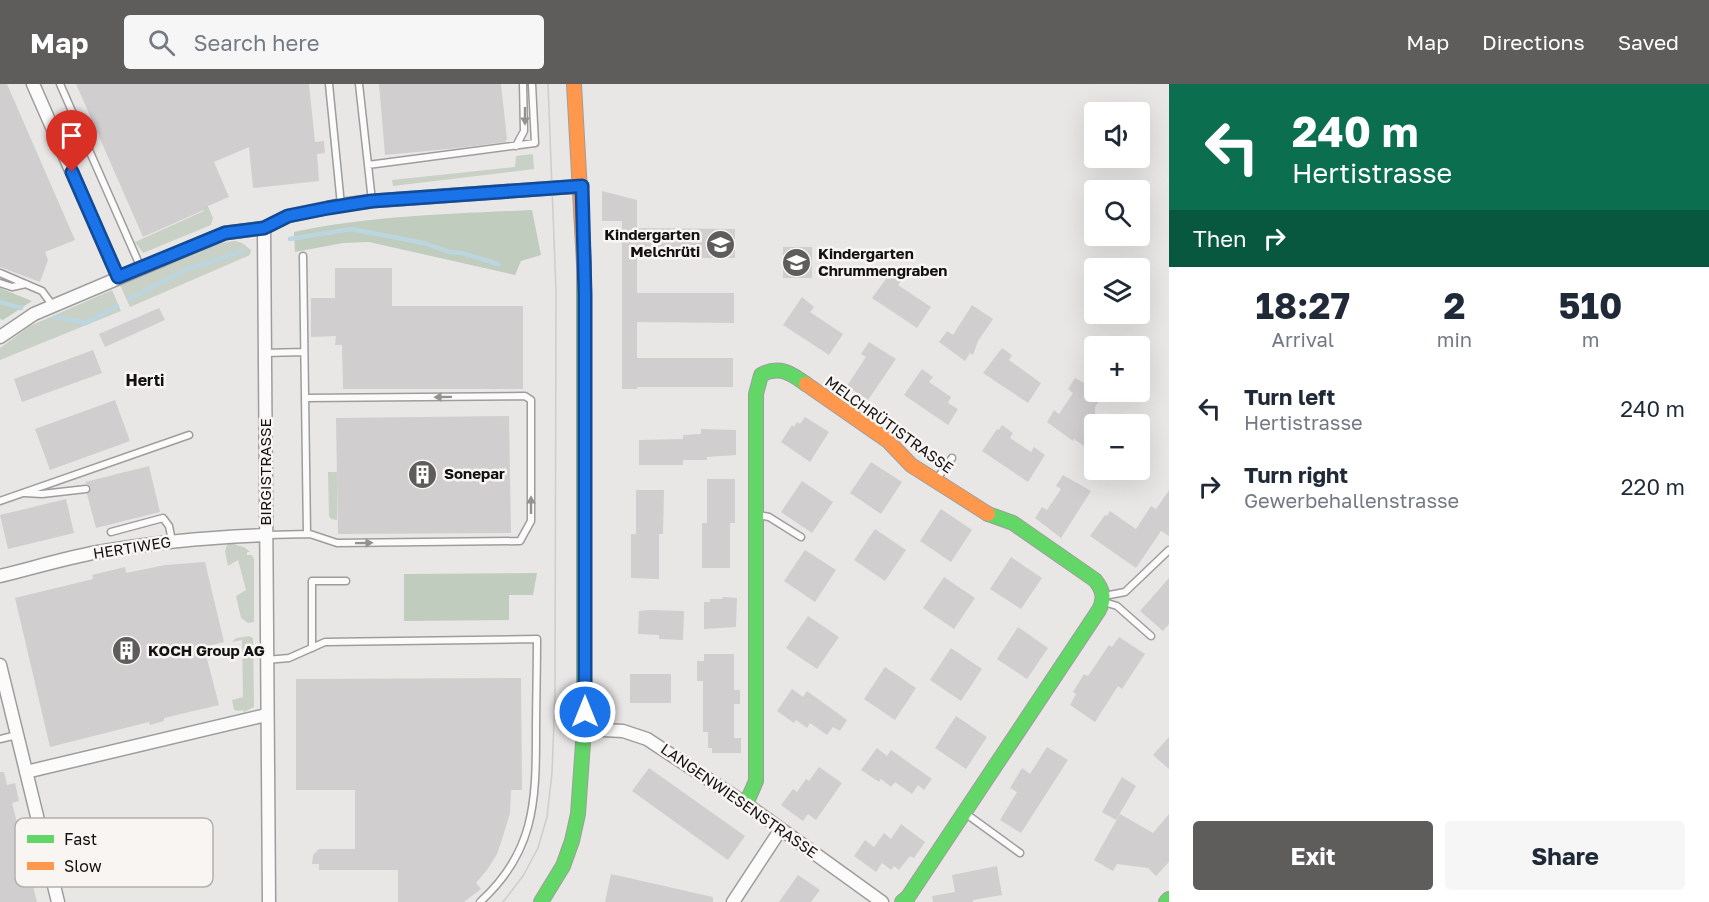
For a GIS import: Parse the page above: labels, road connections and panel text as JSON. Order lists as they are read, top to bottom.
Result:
{
  "streets": {
    "street": [
      "MELCHRÜTISTRASSE",
      "BIRGISTRASSE",
      "HERTIWEG",
      "LANGENWIESENSTRASSE"
    ]
  },
  "crossings": [
    ["MELCHRÜTISTRASSE", "LANGENWIESENSTRASSE"],
    ["BIRGISTRASSE", "HERTIWEG"]
  ],
  "districts": ["Herti"],
  "places": {
    "school or university": ["Kindergarten Melchrüti", "Kindergarten Chrummengraben"],
    "building": ["Sonepar", "KOCH Group AG"]
  },
  "legend": ["Fast", "Slow"],
  "page": {
    "header": "Map",
    "search": "Search here",
    "nav": ["Map", "Directions", "Saved"],
    "turn": ["240 m", "Hertistrasse"],
    "map_buttons": ["+", "−"],
    "then": "Then",
    "eta": [
      "18:27",
      "Arrival",
      "2",
      "min",
      "510",
      "m"
    ],
    "list": [
      {
        "name": "Turn left",
        "note": "Hertistrasse",
        "value": "240 m"
      },
      {
        "name": "Turn right",
        "note": "Gewerbehallenstrasse",
        "value": "220 m"
      }
    ],
    "buttons": ["Exit", "Share"]
  }
}
